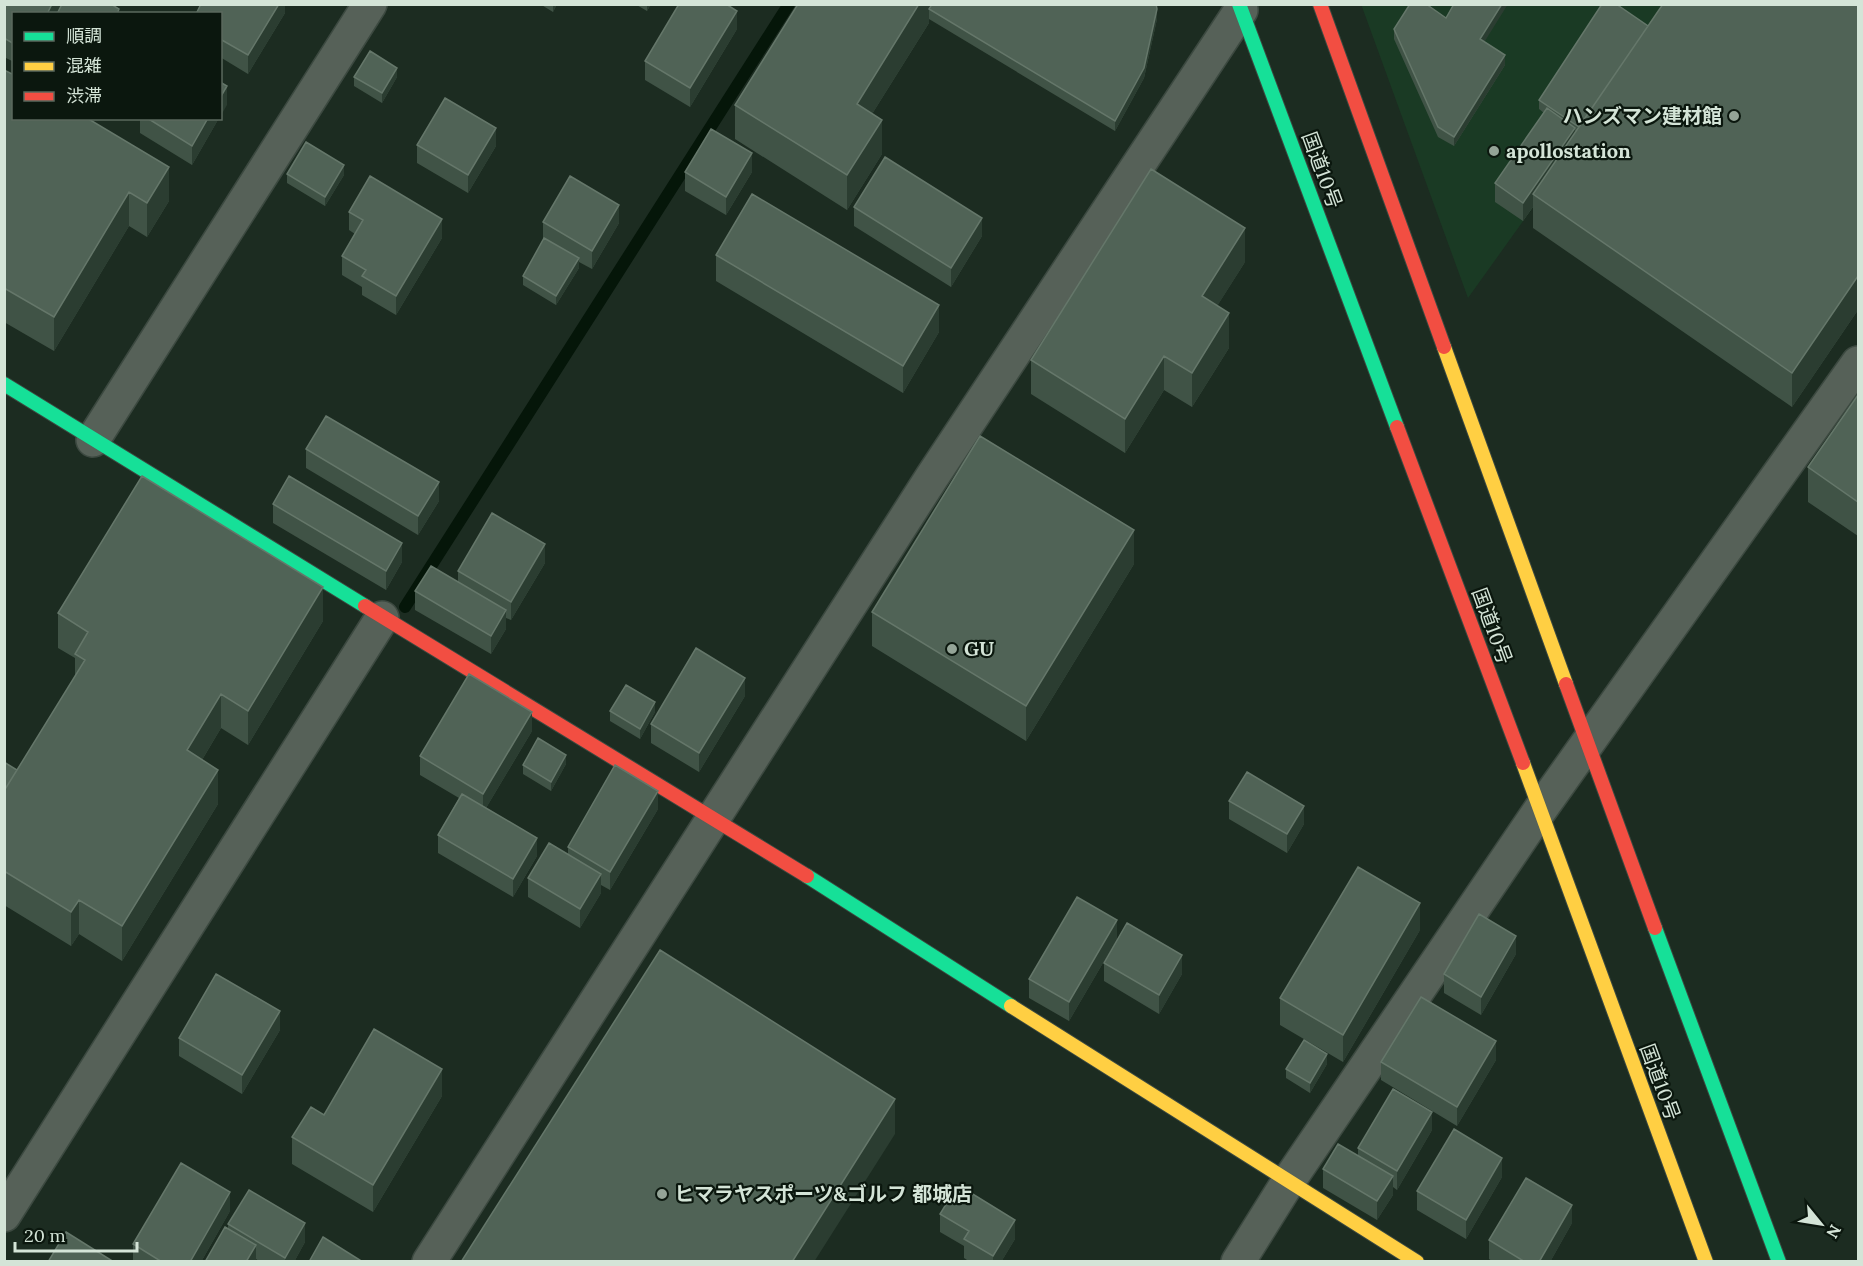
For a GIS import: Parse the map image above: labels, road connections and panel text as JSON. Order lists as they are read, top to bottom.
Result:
{
  "streets": {
    "main road": ["国道10号"]
  },
  "places": [
    "ハンズマン建材館",
    "apollostation",
    "GU",
    "ヒマラヤスポーツ&ゴルフ 都城店"
  ],
  "legend": ["順調", "混雑", "渋滞"],
  "scale_bar": "20 m",
  "north": "bottom right"
}
